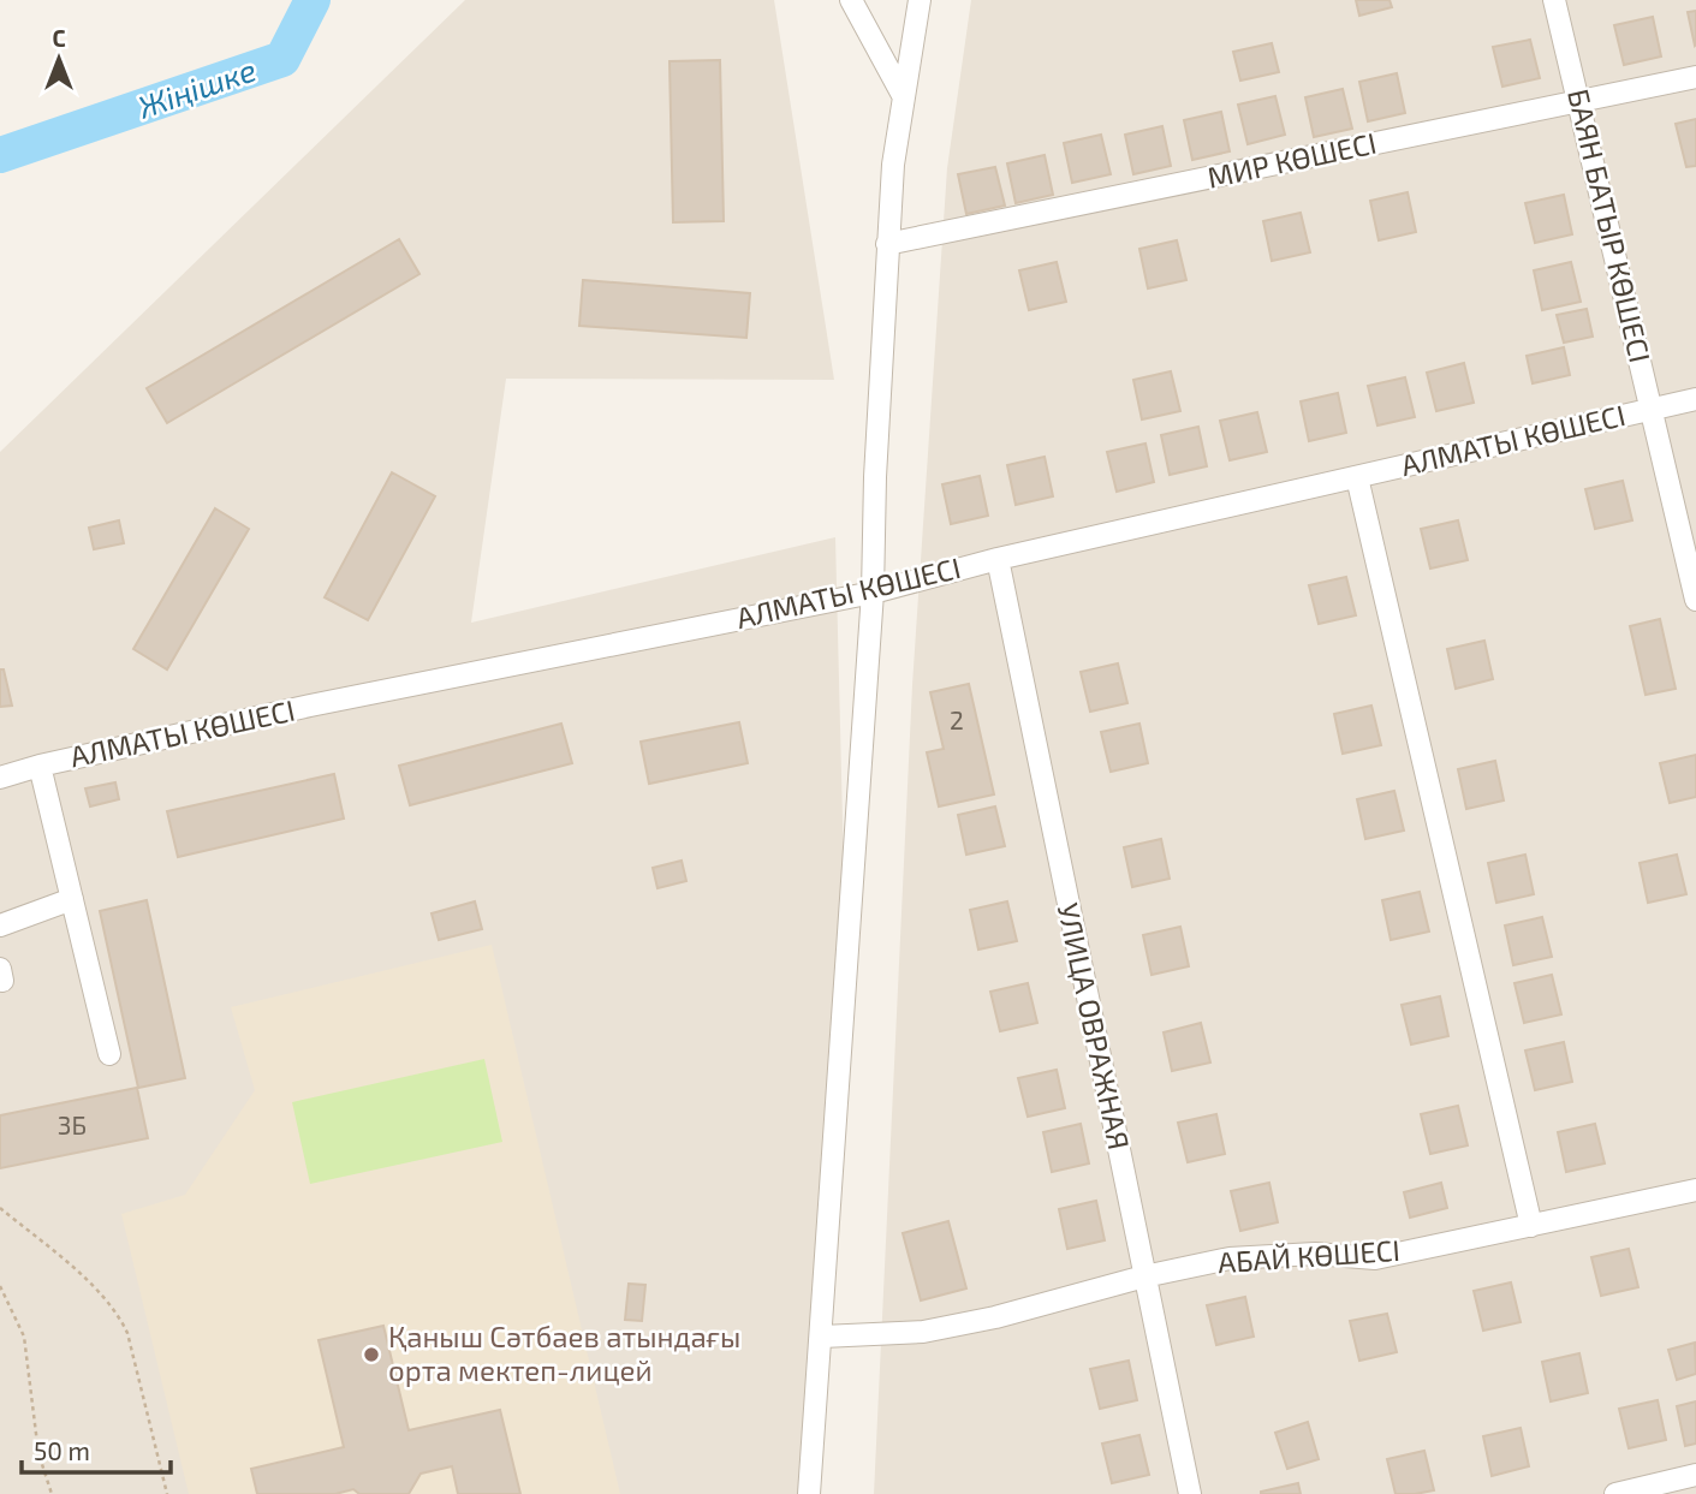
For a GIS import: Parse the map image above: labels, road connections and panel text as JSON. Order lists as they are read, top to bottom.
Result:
{
  "streets": {
    "street": [
      "МИР КӨШЕСІ",
      "БАЯН БАТЫР КӨШЕСІ",
      "АЛМАТЫ КӨШЕСІ",
      "УЛИЦА ОВРАЖНАЯ",
      "АБАЙ КӨШЕСІ"
    ]
  },
  "crossings": [
    ["МИР КӨШЕСІ", "БАЯН БАТЫР КӨШЕСІ"],
    ["БАЯН БАТЫР КӨШЕСІ", "АЛМАТЫ КӨШЕСІ"],
    ["АЛМАТЫ КӨШЕСІ", "УЛИЦА ОВРАЖНАЯ"],
    ["УЛИЦА ОВРАЖНАЯ", "АБАЙ КӨШЕСІ"]
  ],
  "water": ["Жіңішке"],
  "places": ["Қаныш Сәтбаев атындағы орта мектеп-лицей"],
  "house_numbers": ["2", "3Б"],
  "scale_bar": "50 m",
  "north": "top"
}
